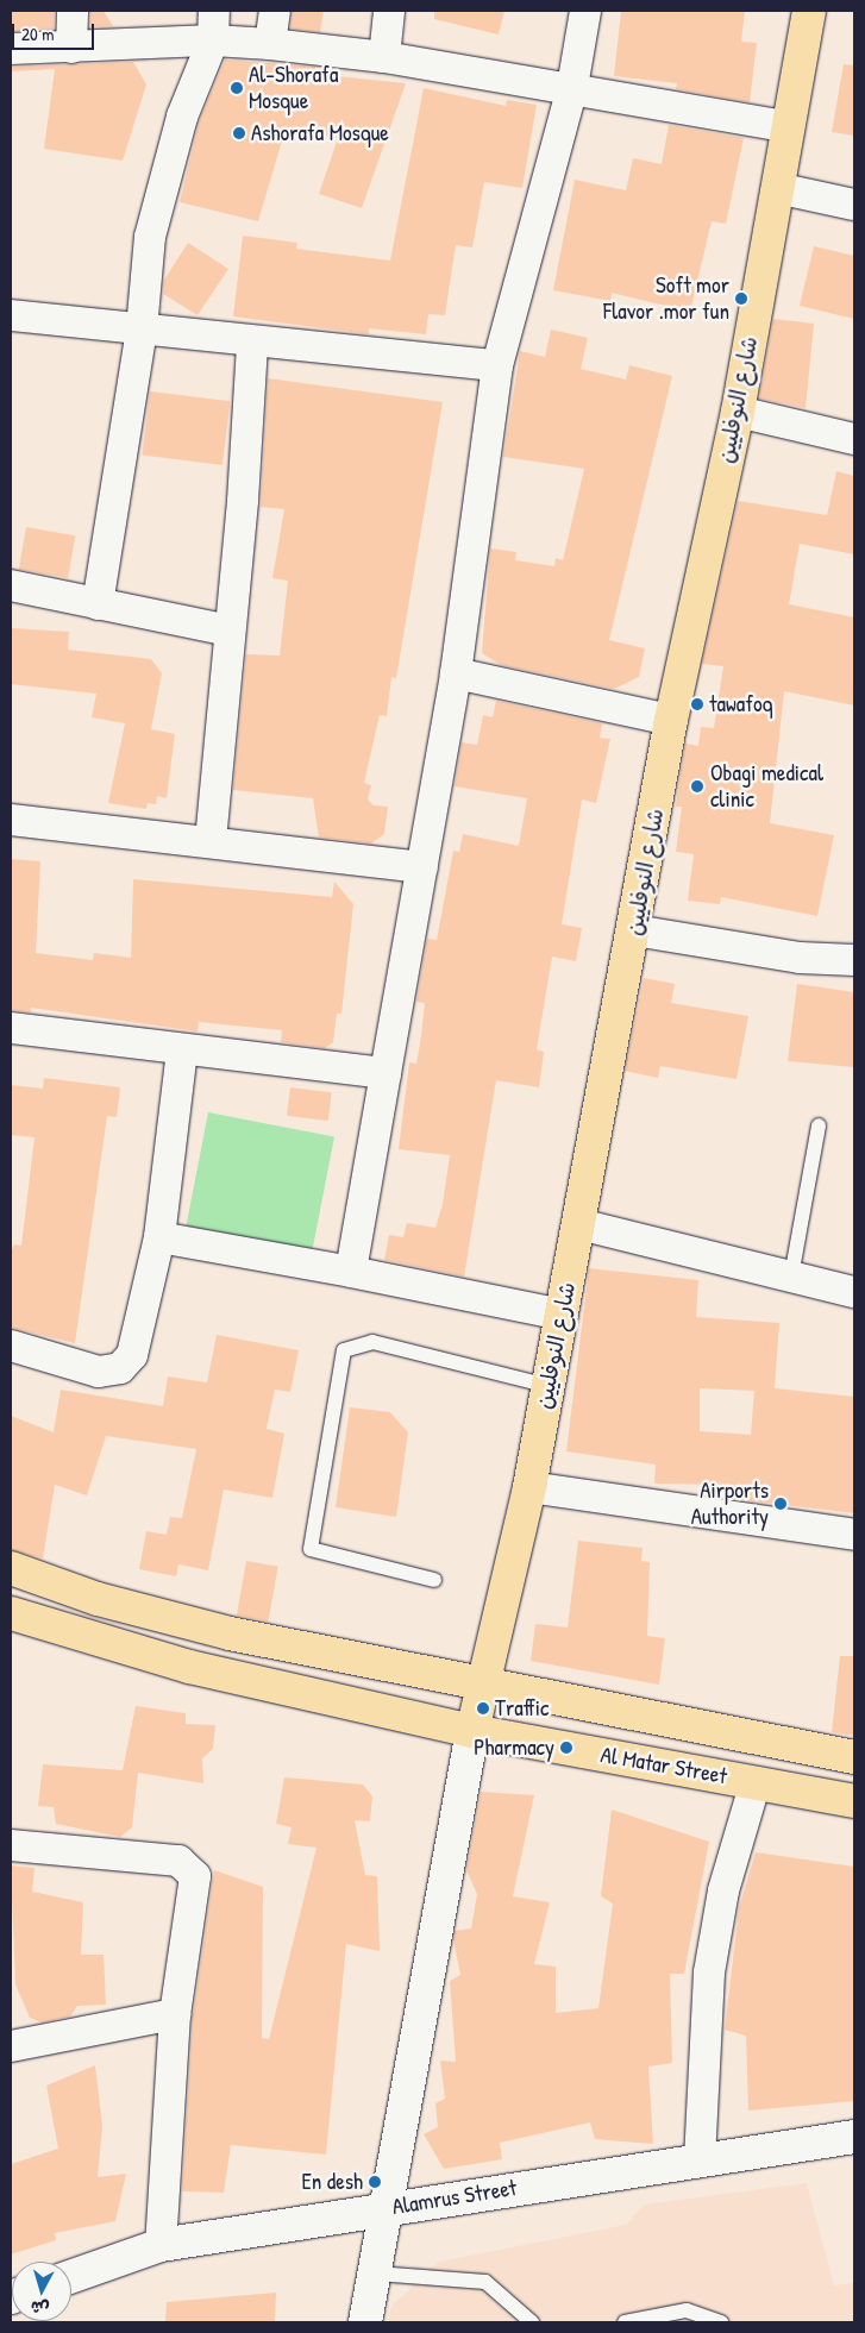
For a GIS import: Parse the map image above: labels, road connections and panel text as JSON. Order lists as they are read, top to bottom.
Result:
{
  "streets": {
    "main road": ["شارع النوفليين", "Al Matar Street"],
    "street": ["Alamrus Street"]
  },
  "crossings": [
    ["شارع النوفليين", "Al Matar Street"]
  ],
  "places": [
    "Al-Shorafa Mosque",
    "Ashorafa Mosque",
    "Soft mor Flavor .mor fun",
    "tawafoq",
    "Obagi medical clinic",
    "Airports Authority",
    "Traffic",
    "Pharmacy",
    "En desh"
  ],
  "scale_bar": "20 m",
  "north": "bottom"
}
